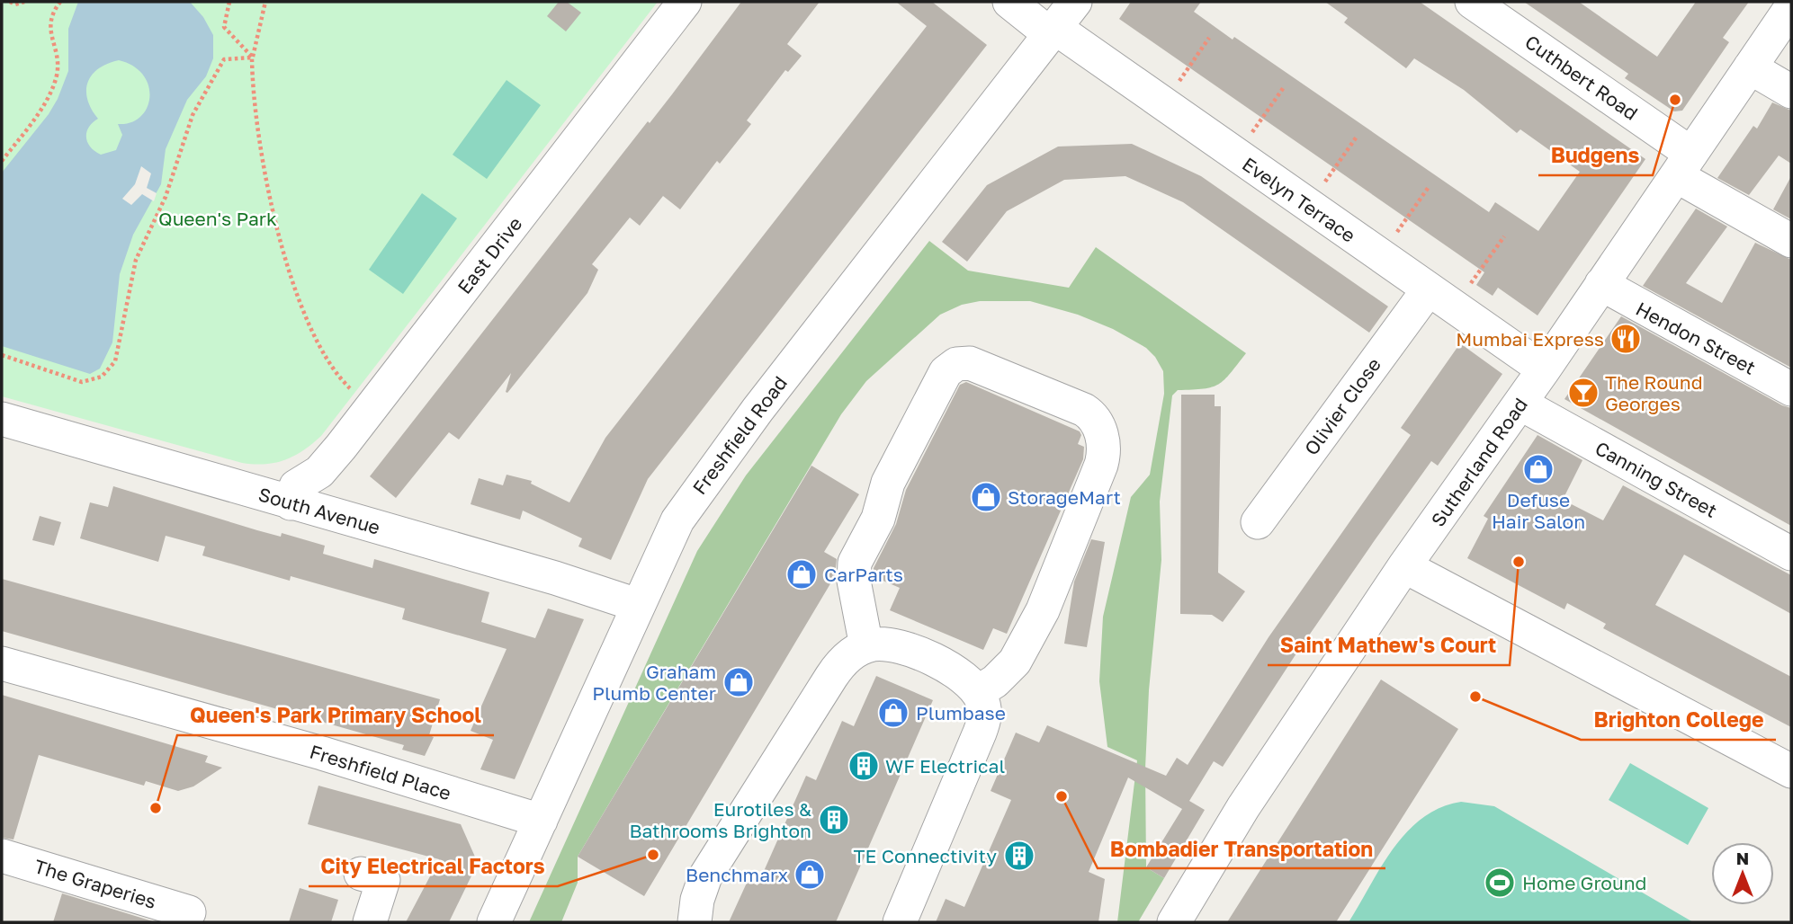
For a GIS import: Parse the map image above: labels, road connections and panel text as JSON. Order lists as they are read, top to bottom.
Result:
{
  "streets": {
    "street": [
      "Cuthbert Road",
      "Evelyn Terrace",
      "East Drive",
      "Hendon Street",
      "Olivier Close",
      "Freshfield Road",
      "Sutherland Road",
      "Canning Street",
      "South Avenue",
      "Freshfield Place",
      "The Graperies"
    ]
  },
  "crossings": [
    ["Cuthbert Road", "Sutherland Road"],
    ["Evelyn Terrace", "Olivier Close"],
    ["Evelyn Terrace", "Freshfield Road"],
    ["Evelyn Terrace", "Sutherland Road"],
    ["East Drive", "South Avenue"],
    ["Hendon Street", "Sutherland Road"],
    ["Freshfield Road", "South Avenue"],
    ["Freshfield Road", "Freshfield Place"],
    ["Sutherland Road", "Canning Street"]
  ],
  "parks": ["Queen's Park"],
  "places": {
    "other": [
      "Budgens",
      "Saint Mathew's Court",
      "Brighton College",
      "Bombadier Transportation",
      "Queen's Park Primary School",
      "City Electrical Factors"
    ],
    "restaurant": ["Mumbai Express"],
    "bar": ["The Round Georges"],
    "shop": [
      "Defuse Hair Salon",
      "StorageMart",
      "CarParts",
      "Graham Plumb Center",
      "Plumbase",
      "Benchmarx"
    ],
    "building": ["WF Electrical", "Eurotiles & Bathrooms Brighton", "TE Connectivity"],
    "sports": ["Home Ground"]
  },
  "north": "top"
}
